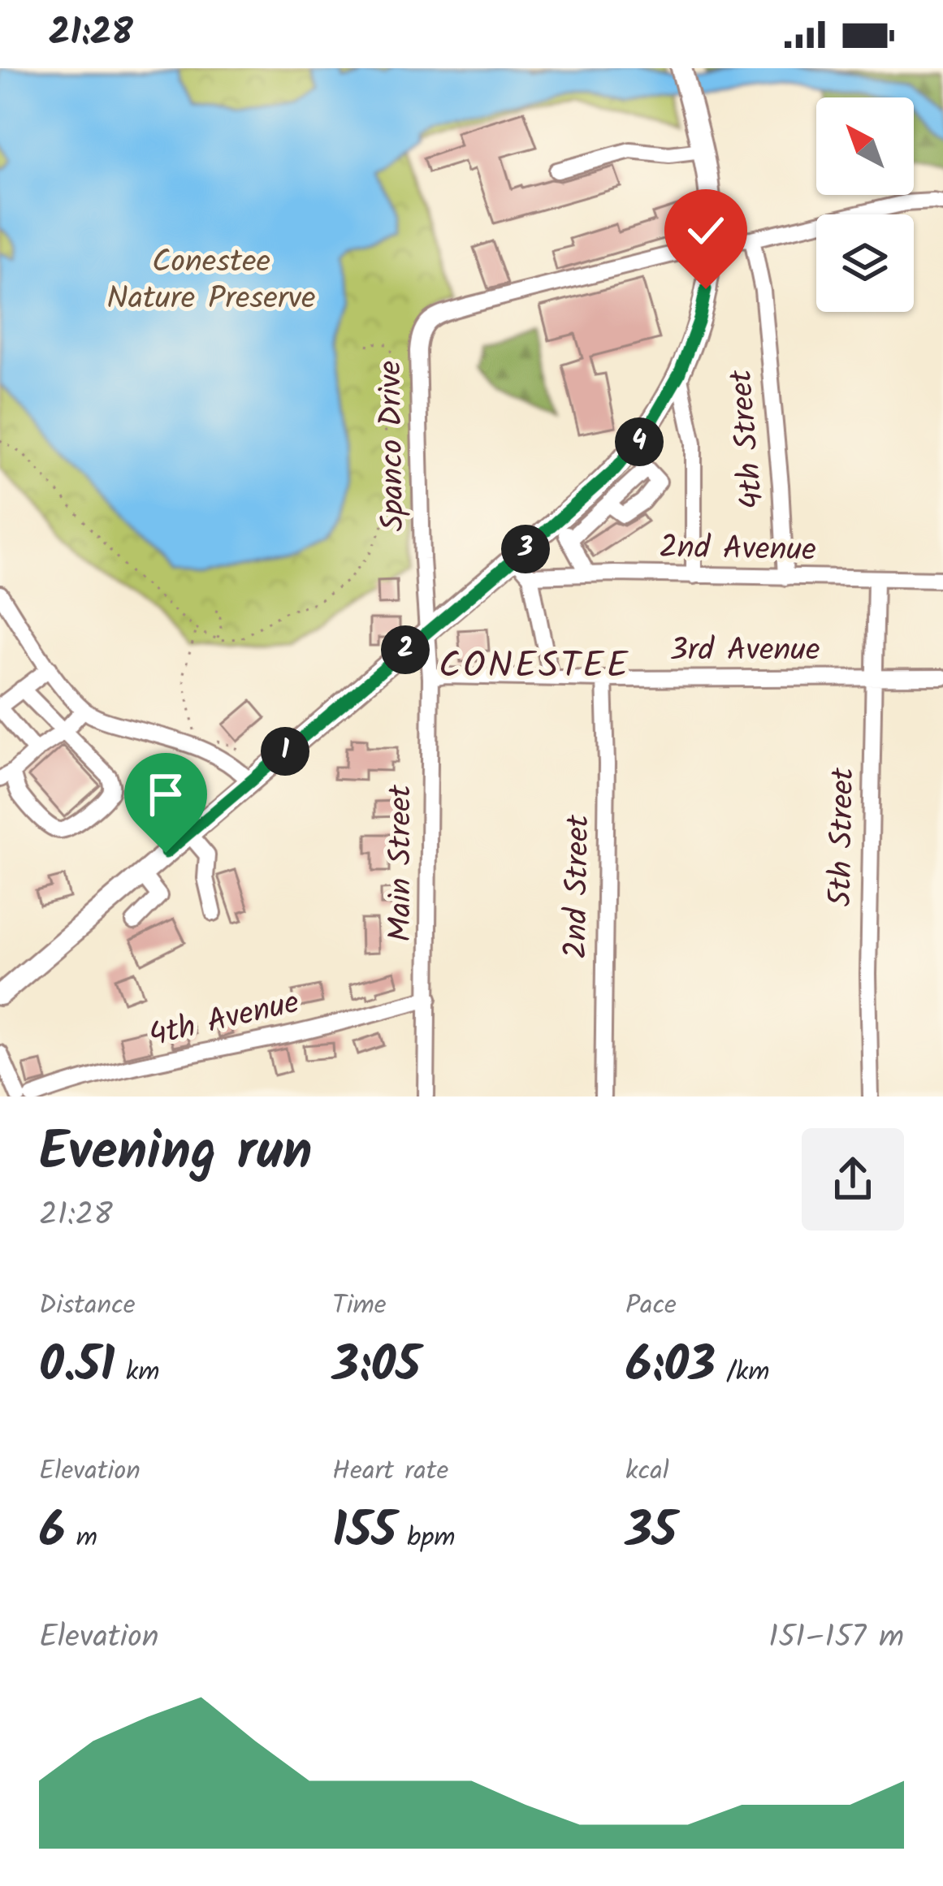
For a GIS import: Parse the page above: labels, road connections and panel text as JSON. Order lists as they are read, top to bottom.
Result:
{
  "streets": {
    "street": [
      "4th Street",
      "Spanco Drive",
      "2nd Avenue",
      "3rd Avenue",
      "5th Street",
      "Main Street",
      "2nd Street",
      "4th Avenue"
    ]
  },
  "crossings": [
    ["4th Street", "2nd Avenue"],
    ["Spanco Drive", "Main Street"],
    ["2nd Avenue", "5th Street"],
    ["3rd Avenue", "5th Street"],
    ["3rd Avenue", "Main Street"],
    ["3rd Avenue", "2nd Street"],
    ["Main Street", "4th Avenue"]
  ],
  "districts": ["CONESTEE"],
  "parks": ["Conestee Nature Preserve"],
  "north": "top left",
  "page": {
    "status": "21:28",
    "pins": [
      "4",
      "3",
      "2",
      "1"
    ],
    "heading": ["Evening run", "21:28"],
    "stats": [
      ["Distance", "0.51 km"],
      ["Time", "3:05"],
      ["Pace", "6:03 /km"],
      ["Elevation", "6 m"],
      ["Heart rate", "155 bpm"],
      ["kcal", "35"]
    ],
    "chart": ["Elevation", "151–157 m"]
  }
}
